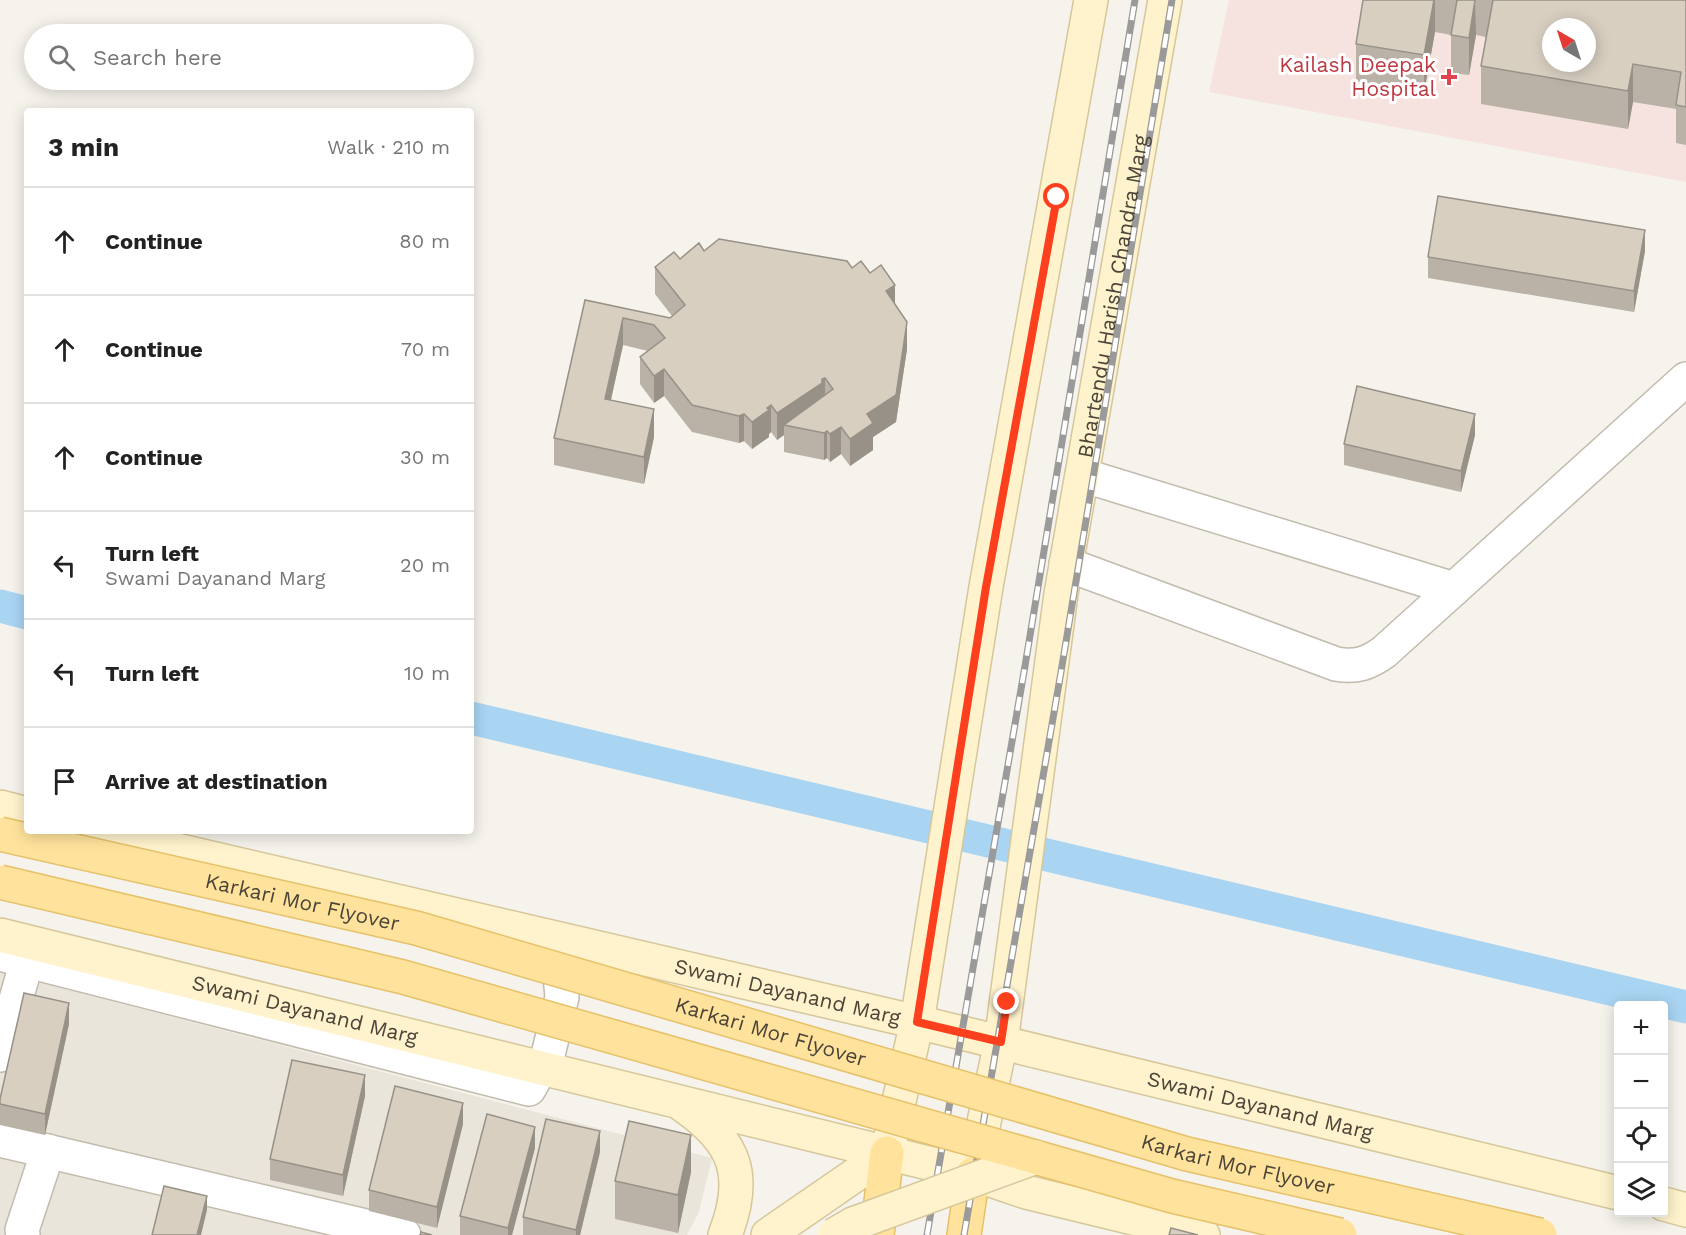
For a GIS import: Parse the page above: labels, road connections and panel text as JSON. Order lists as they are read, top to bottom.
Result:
{
  "streets": {
    "main road": ["Bhartendu Harish Chandra Marg", "Karkari Mor Flyover", "Swami Dayanand Marg"]
  },
  "crossings": [
    ["Bhartendu Harish Chandra Marg", "Swami Dayanand Marg"]
  ],
  "places": {
    "health": ["Kailash Deepak Hospital"]
  },
  "north": "top left",
  "page": {
    "search": "Search here",
    "heading": ["3 min", "Walk · 210 m"],
    "list": [
      ["Continue", "80 m"],
      ["Continue", "70 m"],
      ["Continue", "30 m"],
      ["Turn left", "Swami Dayanand Marg", "20 m"],
      ["Turn left", "10 m"],
      "Arrive at destination"
    ],
    "map_buttons": ["+", "−"]
  }
}
